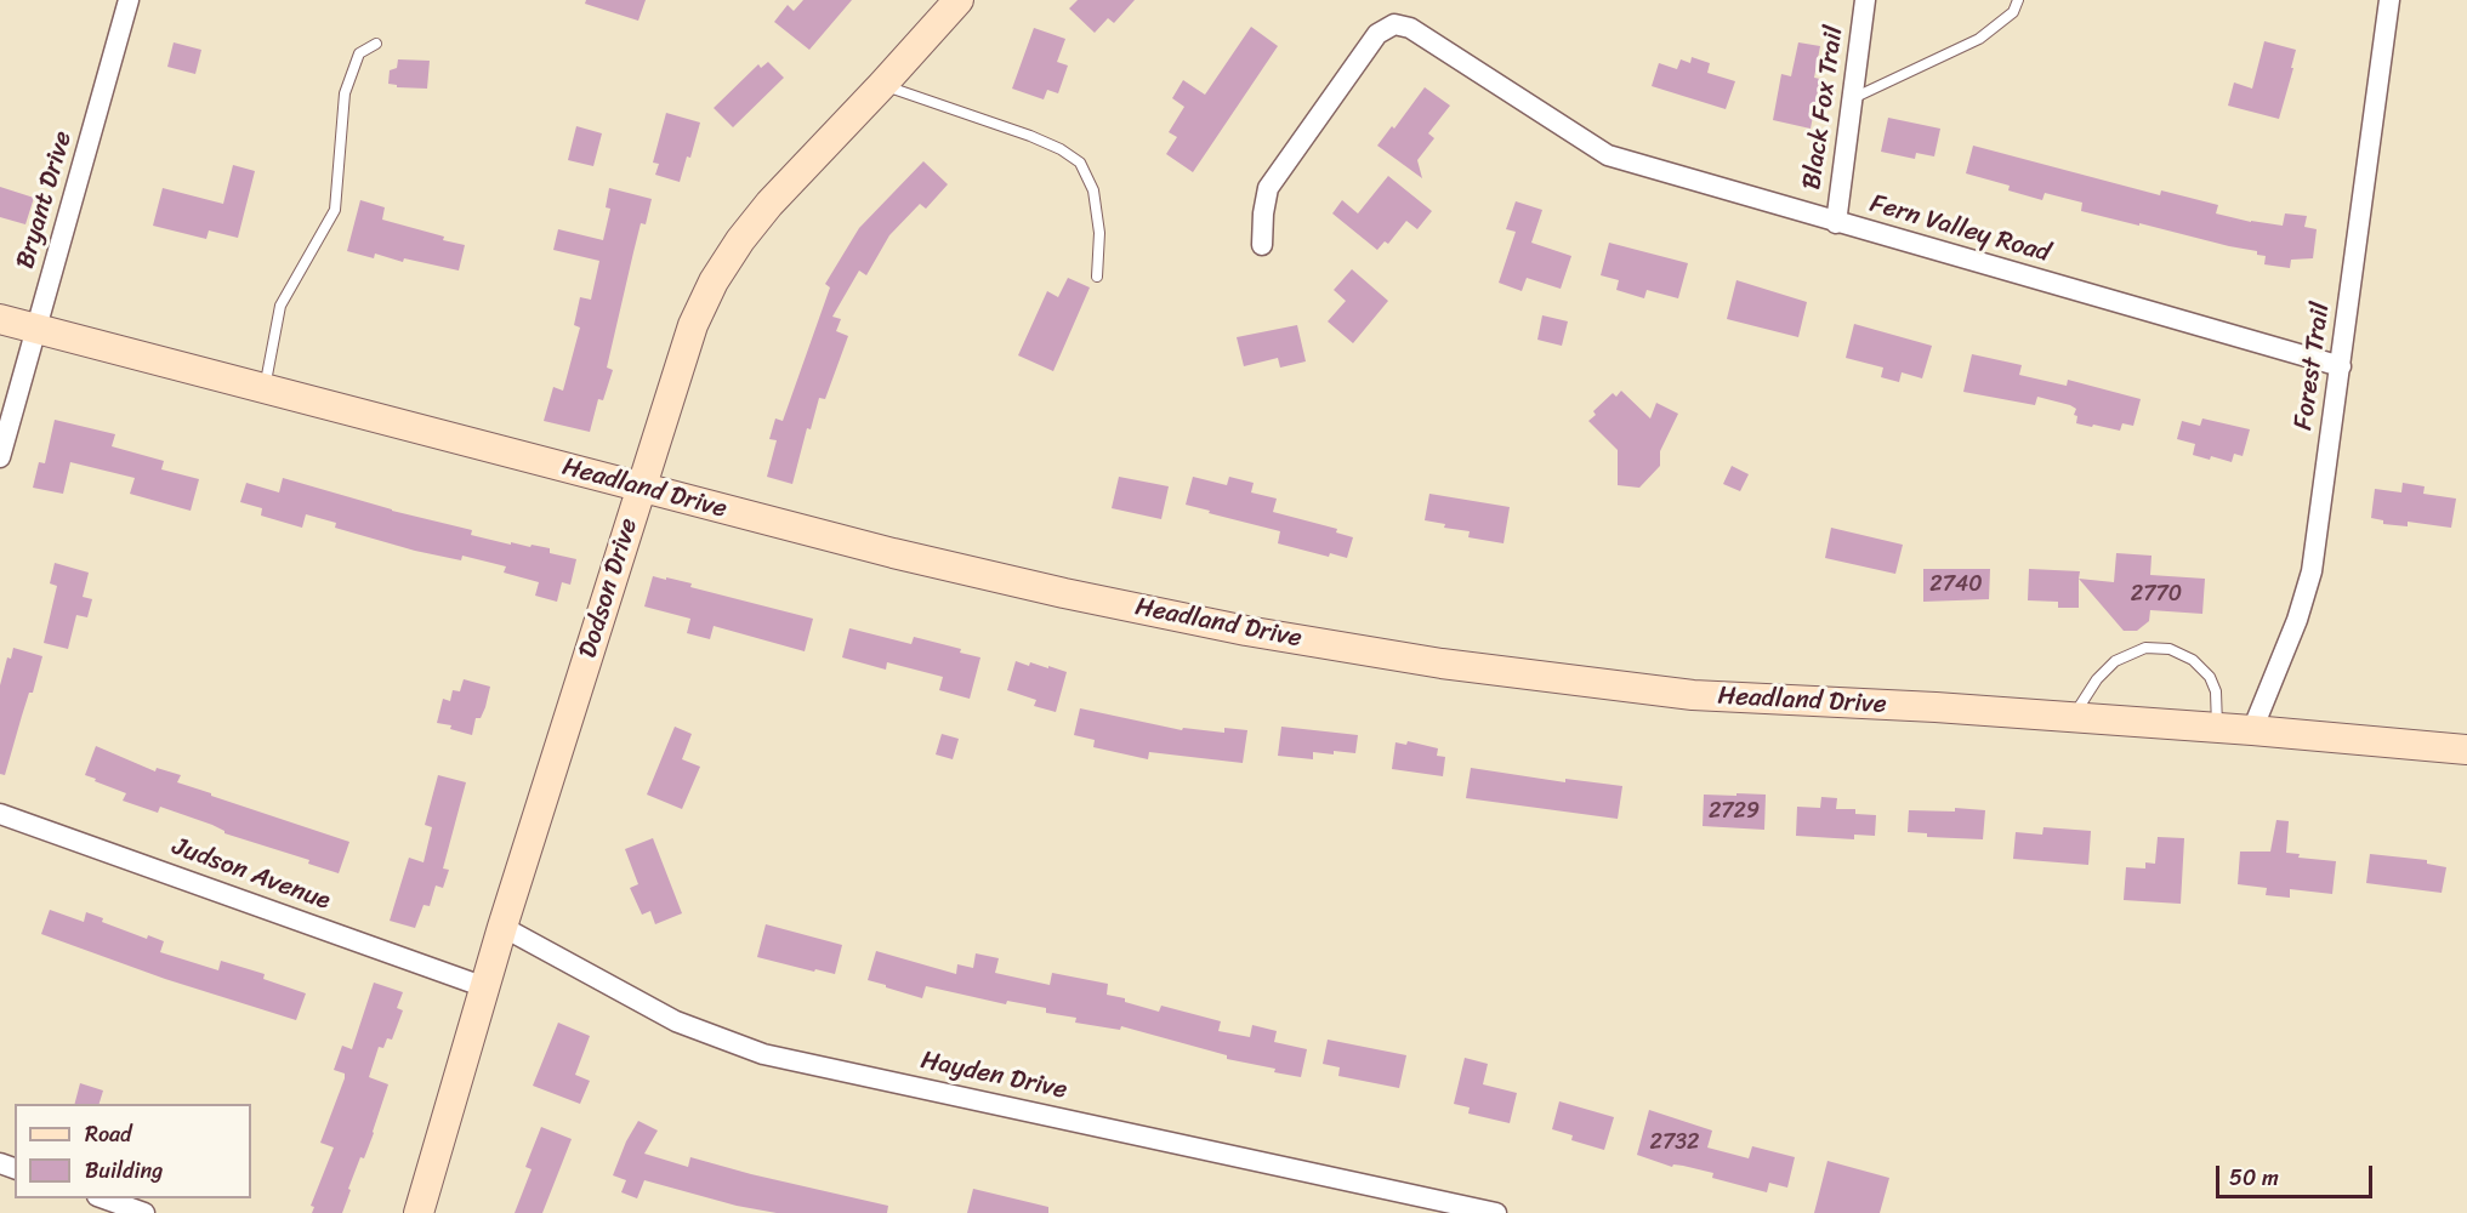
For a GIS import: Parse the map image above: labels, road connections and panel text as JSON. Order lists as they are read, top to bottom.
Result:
{
  "streets": {
    "main road": ["Headland Drive", "Dodson Drive"],
    "street": [
      "Black Fox Trail",
      "Bryant Drive",
      "Fern Valley Road",
      "Forest Trail",
      "Judson Avenue",
      "Hayden Drive"
    ]
  },
  "crossings": [
    ["Black Fox Trail", "Fern Valley Road"],
    ["Bryant Drive", "Headland Drive"],
    ["Fern Valley Road", "Forest Trail"],
    ["Forest Trail", "Headland Drive"],
    ["Headland Drive", "Dodson Drive"],
    ["Dodson Drive", "Judson Avenue"],
    ["Dodson Drive", "Hayden Drive"]
  ],
  "house_numbers": [
    "2740",
    "2770",
    "2729",
    "2732"
  ],
  "legend": ["Road", "Building"],
  "scale_bar": "50 m"
}
